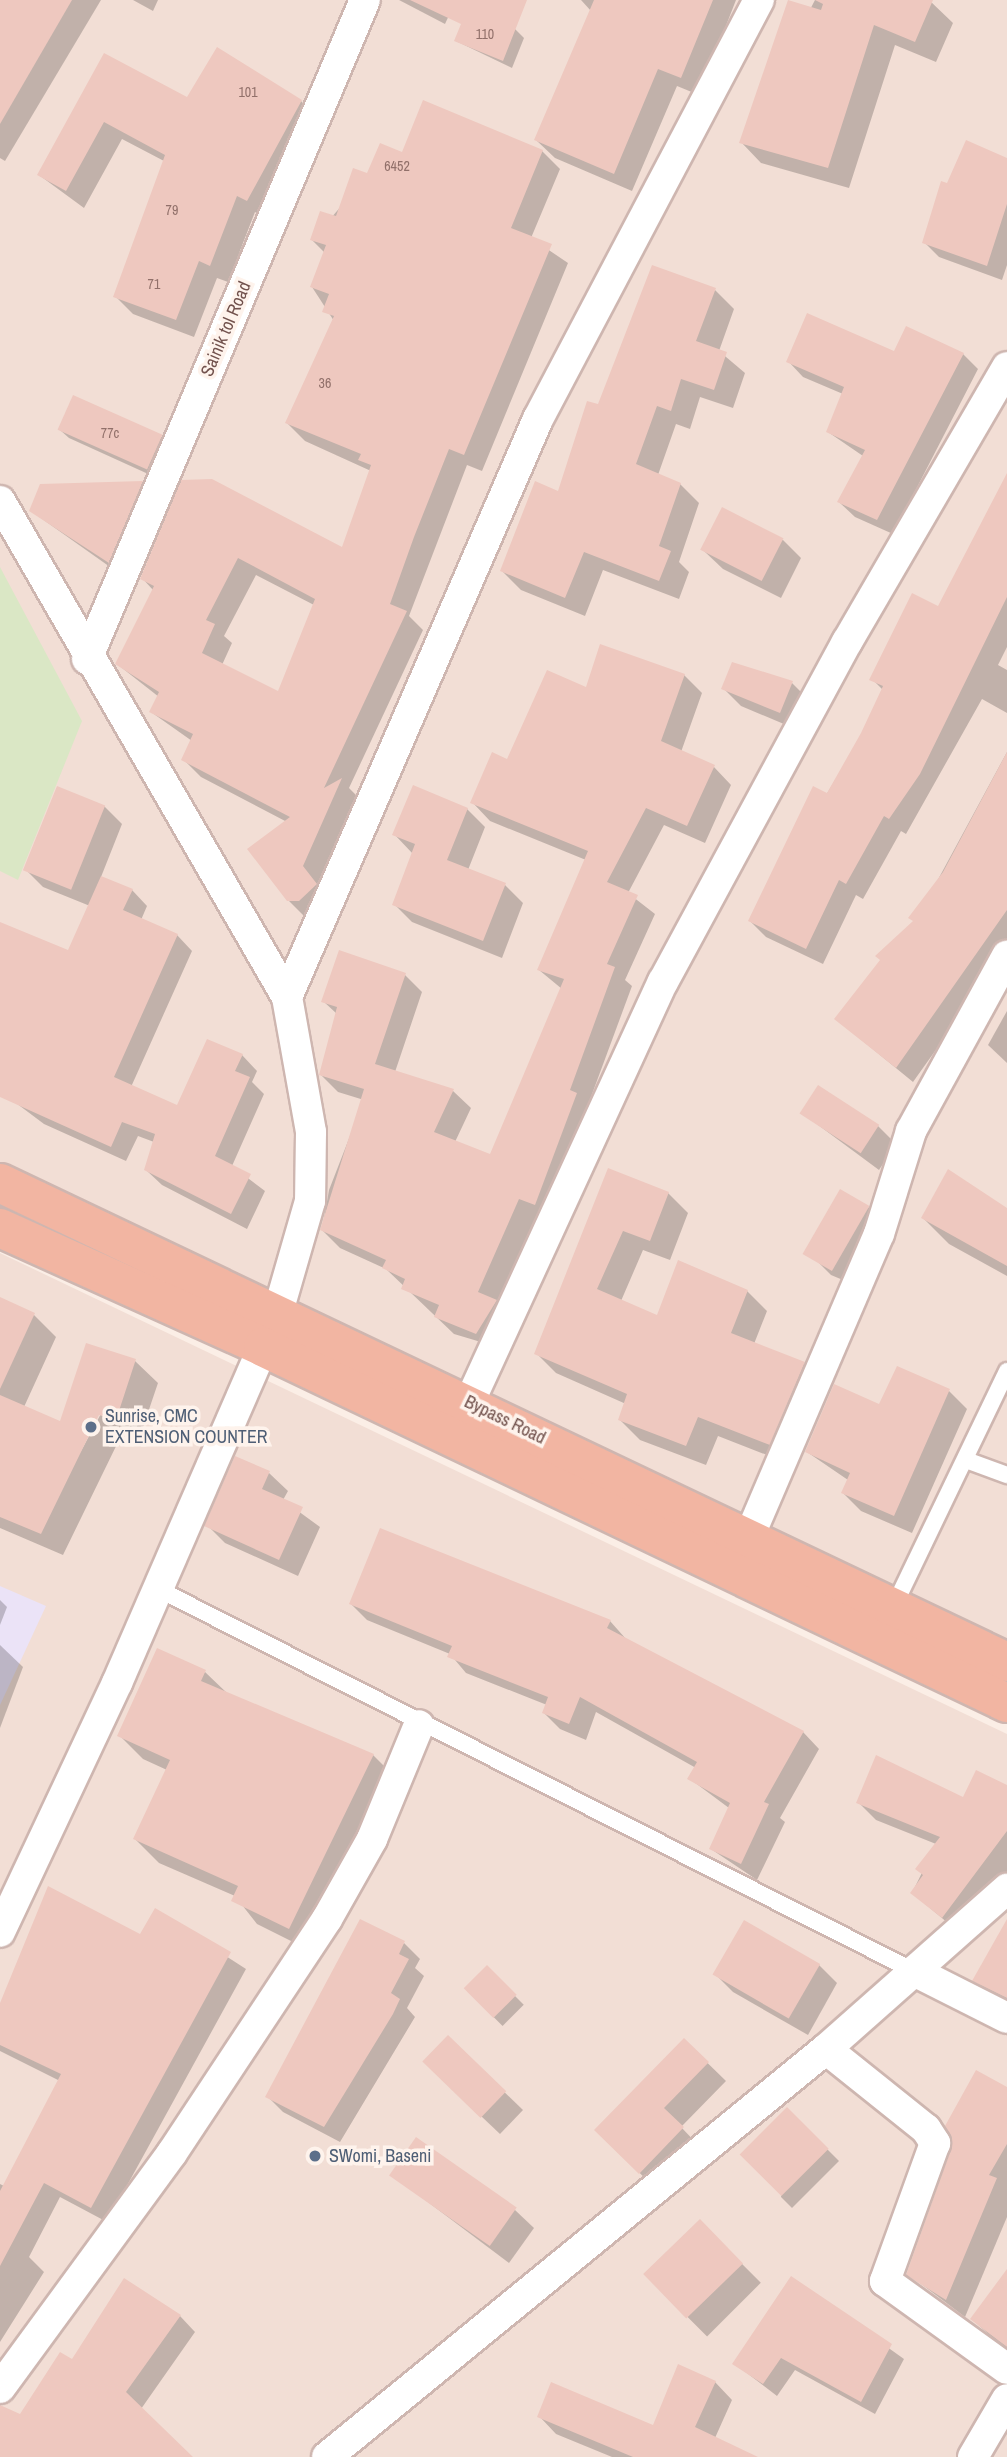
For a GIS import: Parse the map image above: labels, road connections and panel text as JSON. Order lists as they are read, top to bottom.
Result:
{
  "streets": {
    "highway": ["Bypass Road"],
    "street": ["Sainik tol Road"]
  },
  "places": ["Sunrise, CMC EXTENSION COUNTER", "SWomi, Baseni"],
  "house_numbers": [
    "110",
    "101",
    "6452",
    "79",
    "71",
    "36",
    "77c"
  ]
}
